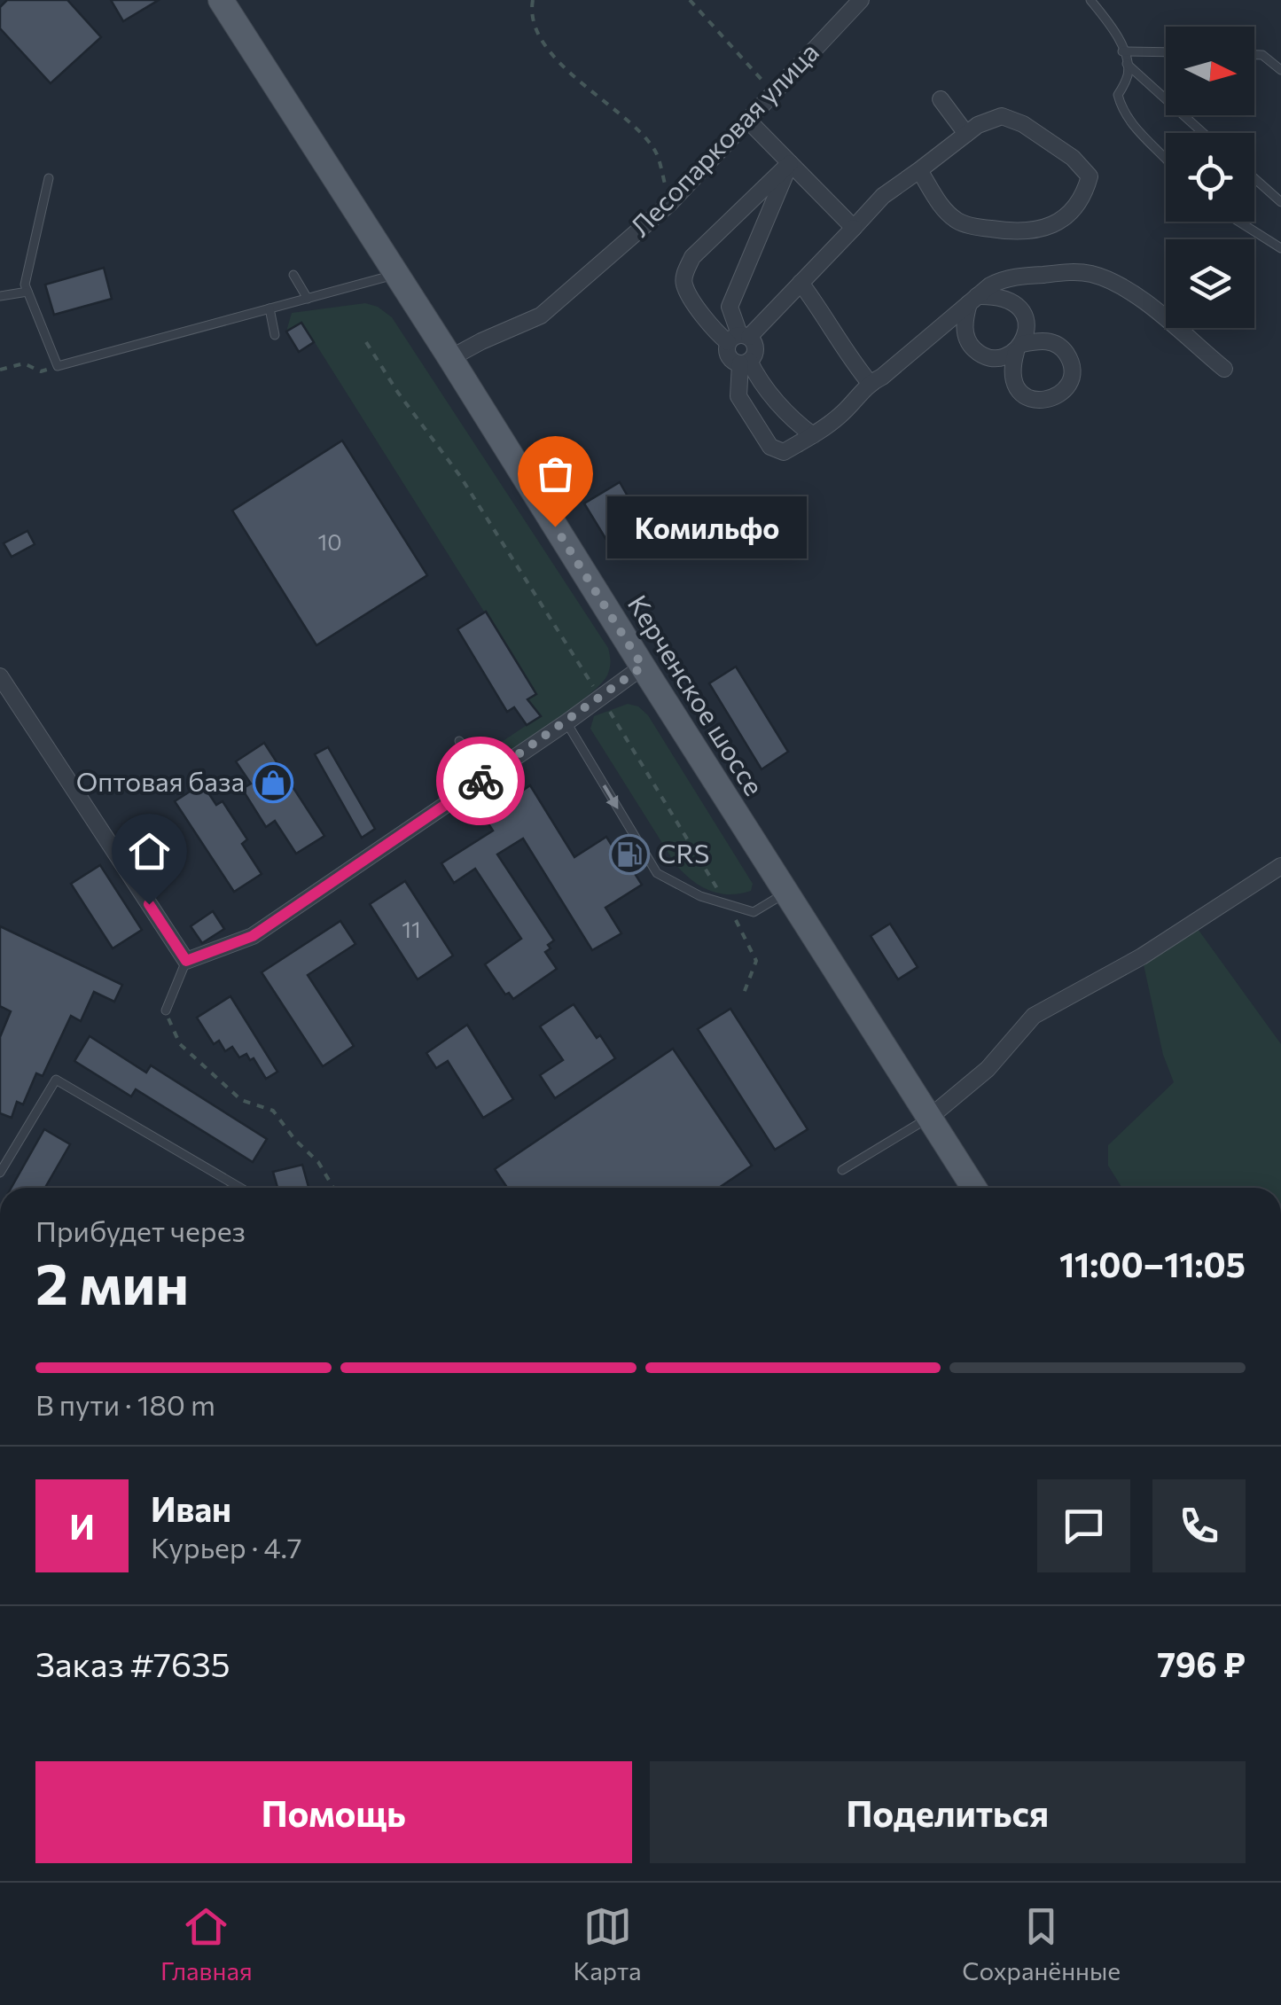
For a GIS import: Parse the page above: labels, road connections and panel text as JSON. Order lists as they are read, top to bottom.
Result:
{
  "streets": {
    "main road": ["Керченское шоссе"],
    "street": ["Лесопарковая улица"]
  },
  "crossings": [
    ["Лесопарковая улица", "Керченское шоссе"]
  ],
  "places": {
    "other": ["Комильфо"],
    "shop": ["Оптовая база"],
    "fuel station": ["CRS"]
  },
  "house_numbers": ["10", "11"],
  "north": "right",
  "page": {
    "bubble": "Комильфо",
    "heading": ["2 мин", "Прибудет через", "11:00–11:05"],
    "panel": [
      "Иван",
      "Курьер · 4.7",
      "Заказ #7635",
      "796 ₽"
    ],
    "bar": "В пути · 180 m",
    "round": "И",
    "buttons": ["Помощь", "Поделиться"],
    "tabs": ["Главная", "Карта", "Сохранённые"]
  }
}
